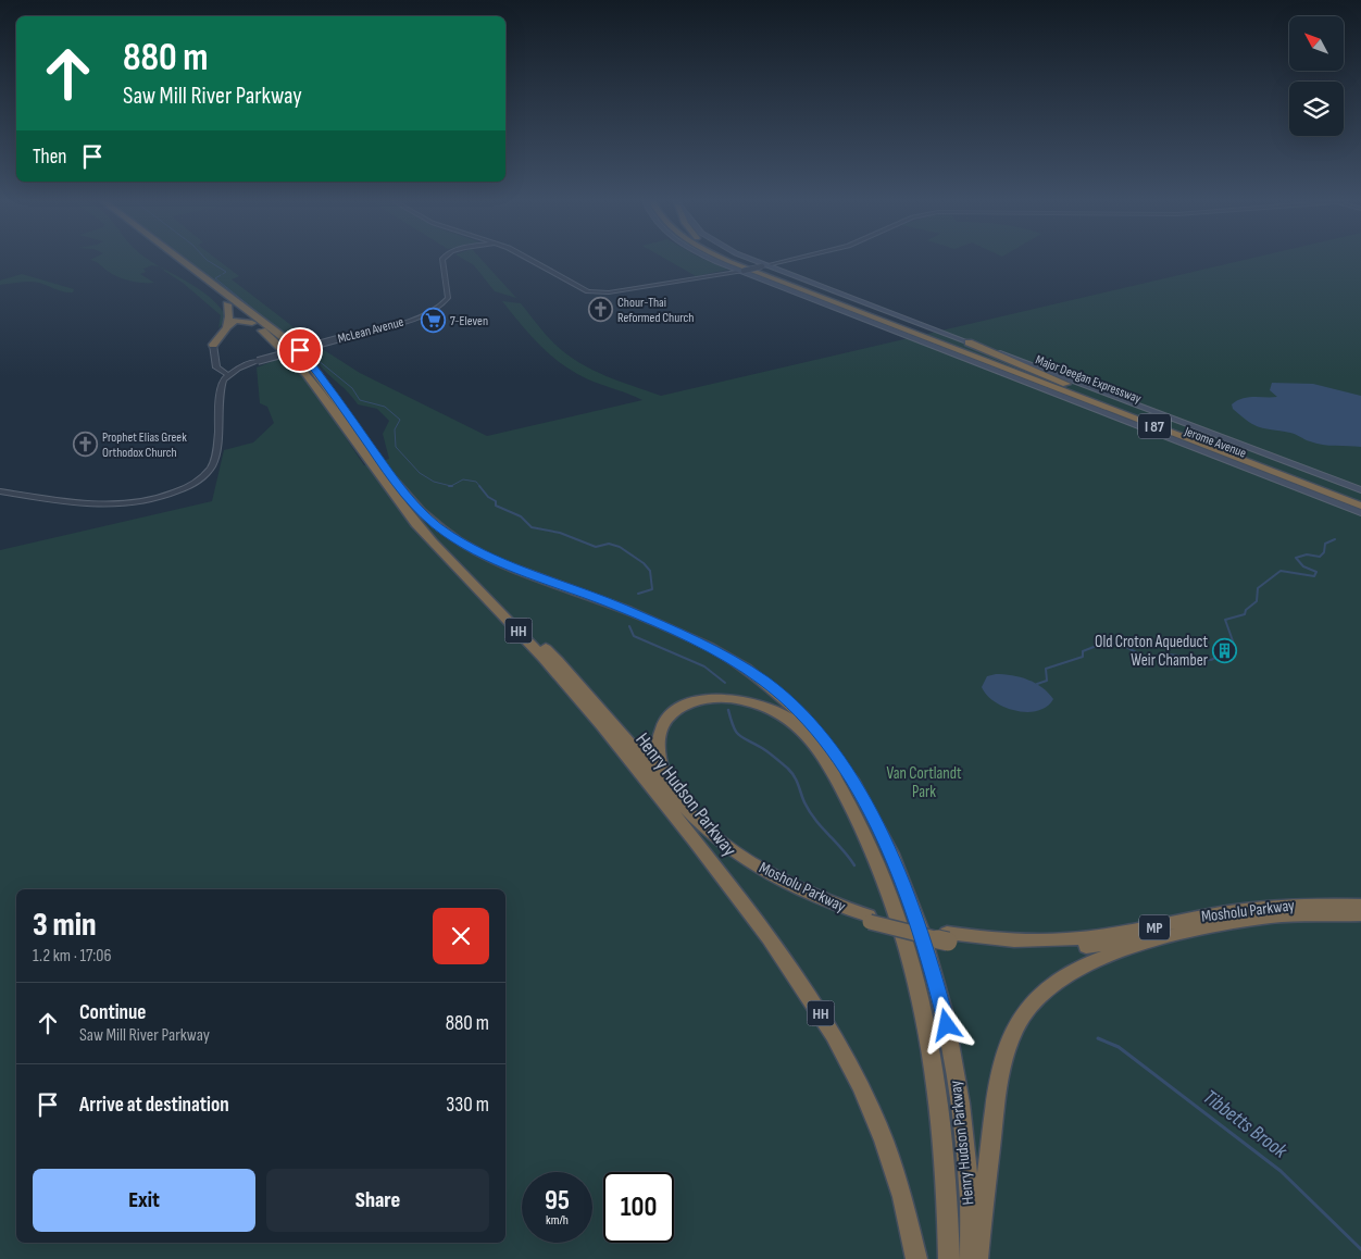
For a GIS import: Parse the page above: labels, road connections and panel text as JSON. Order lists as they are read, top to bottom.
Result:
{
  "streets": {
    "highway": [
      "Major Deegan Expressway",
      "I 87",
      "HH",
      "Henry Hudson Parkway",
      "Mosholu Parkway",
      "MP"
    ],
    "main road": ["Jerome Avenue"],
    "street": ["McLean Avenue"]
  },
  "crossings": [
    ["Major Deegan Expressway", "I 87"],
    ["Major Deegan Expressway", "Jerome Avenue"],
    ["I 87", "Jerome Avenue"],
    ["Henry Hudson Parkway", "Mosholu Parkway"]
  ],
  "water": ["Tibbetts Brook"],
  "parks": ["Van Cortlandt Park"],
  "places": {
    "church": ["Chour-Thai Reformed Church", "Prophet Elias Greek Orthodox Church"],
    "supermarket": ["7-Eleven"],
    "building": ["Old Croton Aqueduct Weir Chamber"]
  },
  "north": "top left",
  "page": {
    "turn": ["880 m", "Saw Mill River Parkway"],
    "then": "Then",
    "heading": ["3 min", "1.2 km · 17:06"],
    "list": [
      {
        "name": "Continue",
        "note": "Saw Mill River Parkway",
        "value": "880 m"
      },
      {
        "name": "Arrive at destination",
        "value": "330 m"
      }
    ],
    "buttons": ["Exit", "Share"],
    "speed": "95 km/h",
    "limit": "100"
  }
}
